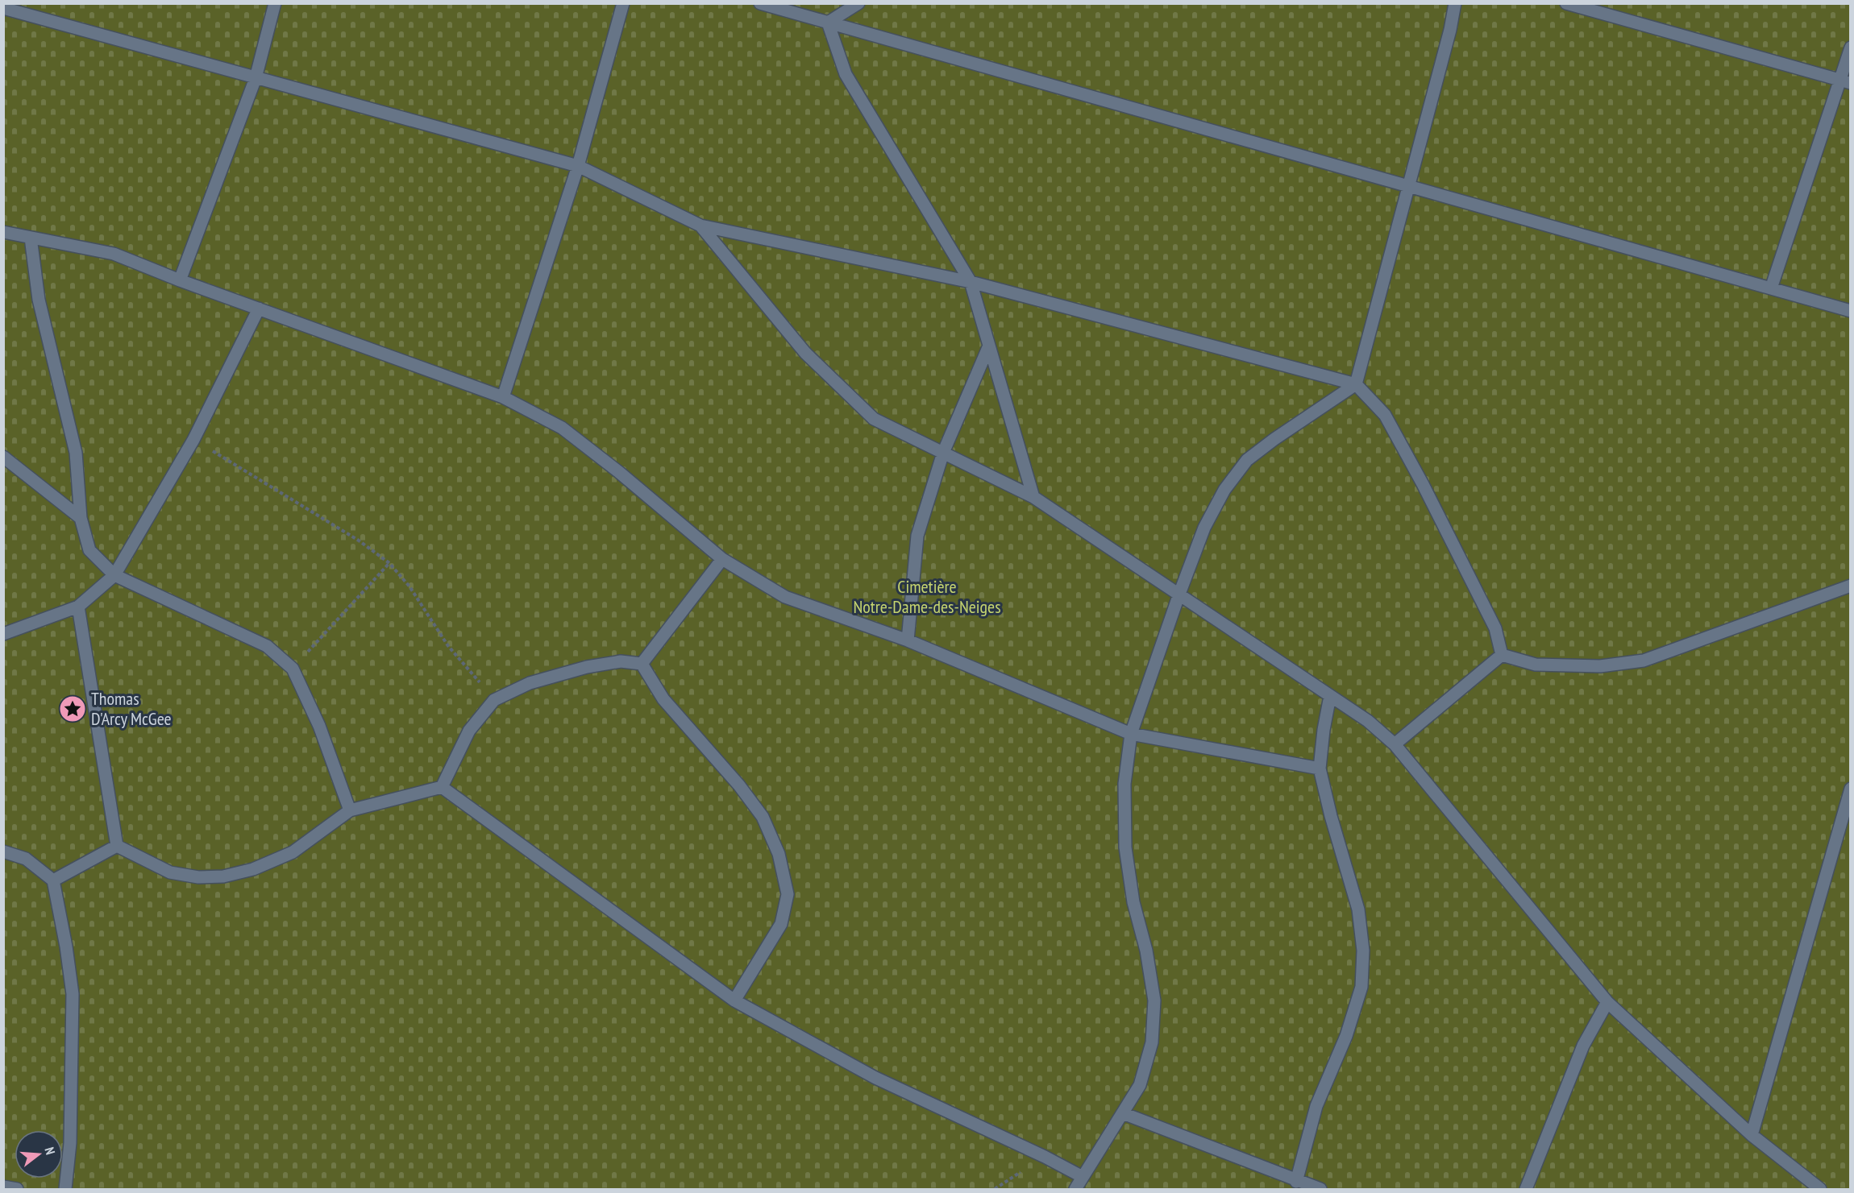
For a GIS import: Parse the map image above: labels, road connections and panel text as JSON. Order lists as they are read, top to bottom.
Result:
{
  "parks": ["Cimetière Notre-Dame-des-Neiges"],
  "places": {
    "place": ["Thomas D'Arcy McGee"]
  },
  "north": "right"
}
